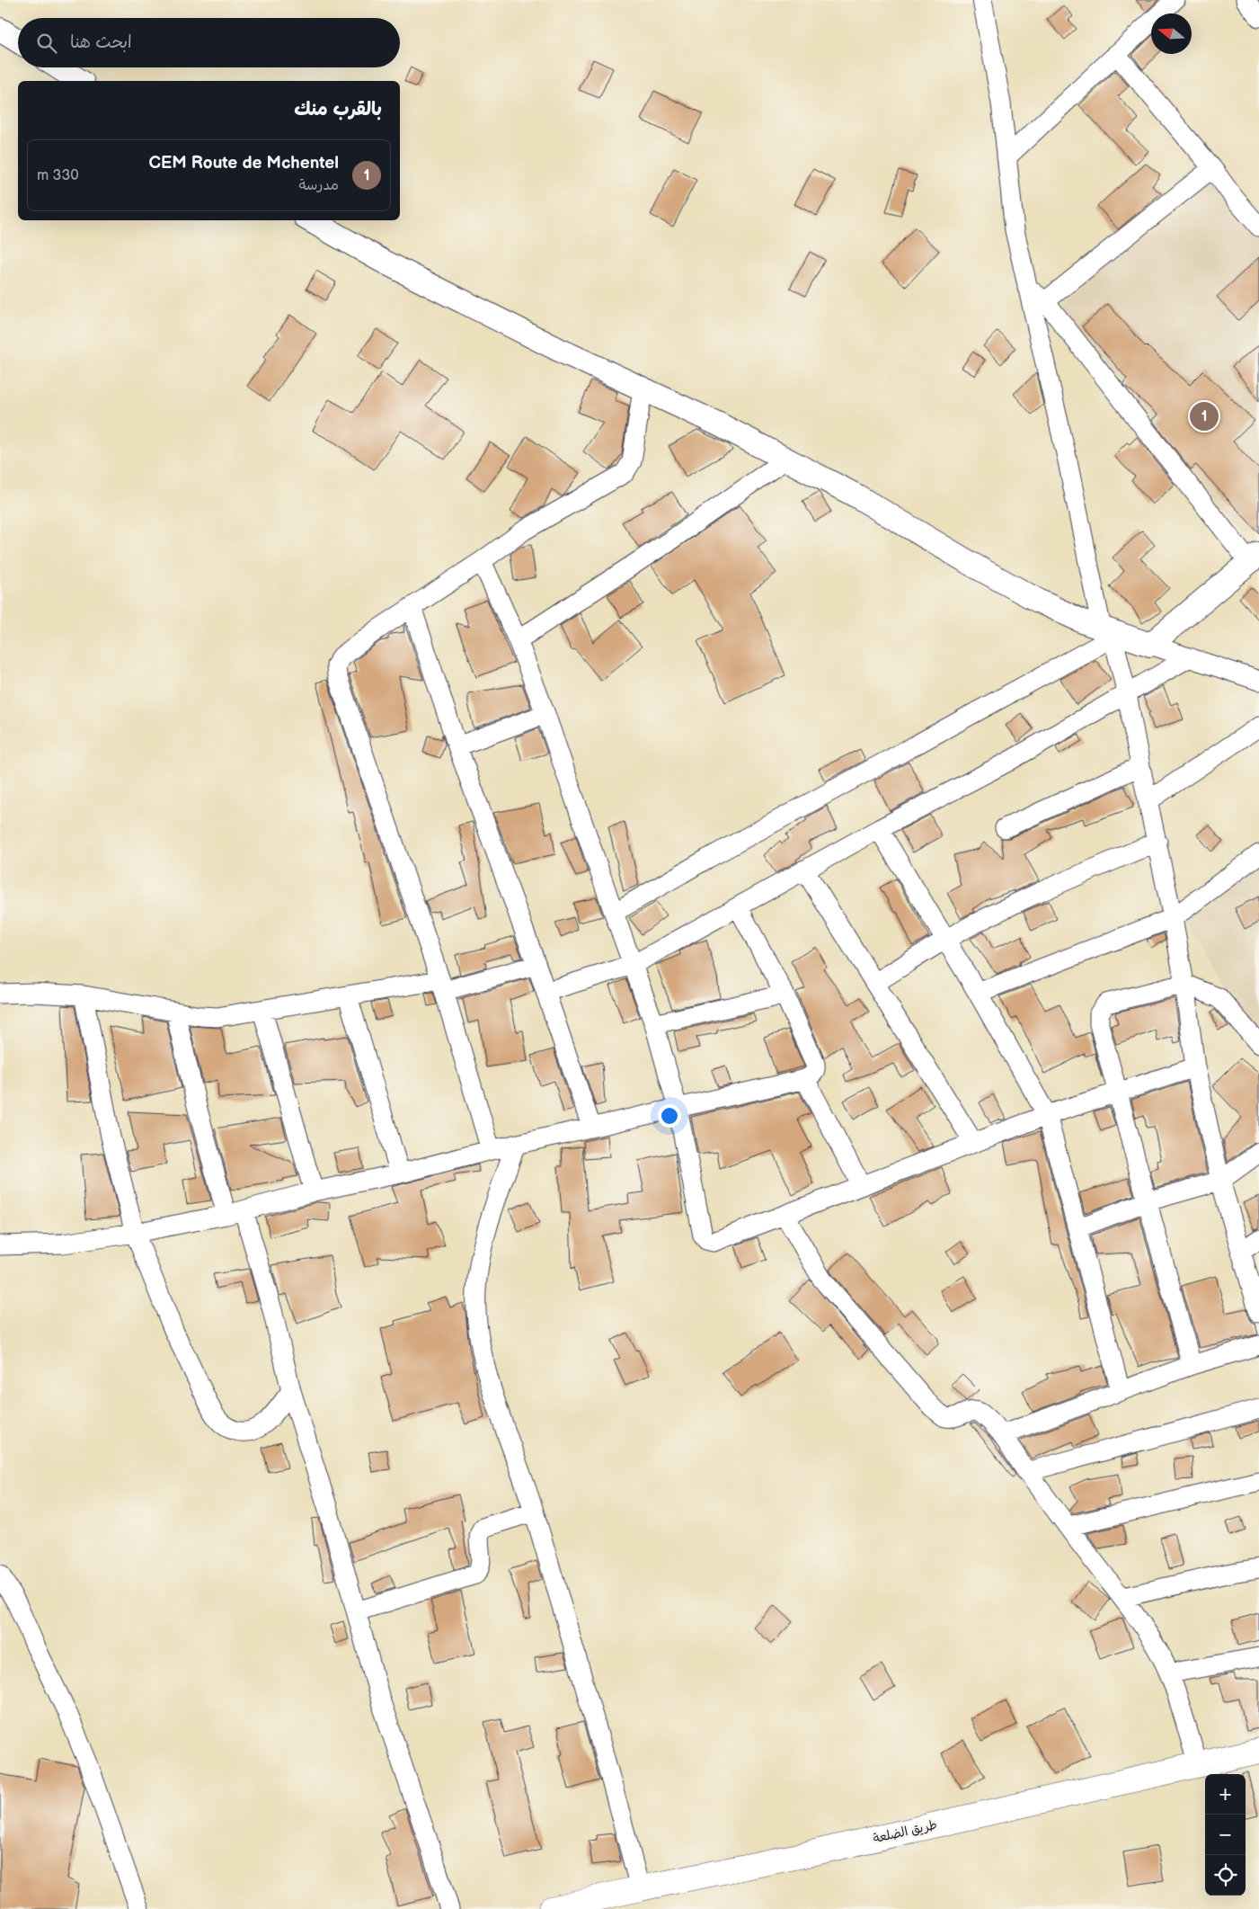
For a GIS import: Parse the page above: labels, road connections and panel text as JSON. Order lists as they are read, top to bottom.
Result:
{
  "streets": {
    "main road": ["طريق الضلعة"]
  },
  "north": "left",
  "page": {
    "search": "ابحث هنا",
    "heading": "بالقرب منك",
    "list": [
      {
        "mark": "1",
        "name": "CEM Route de Mchentel",
        "note": "مدرسة",
        "value": "330 m"
      }
    ],
    "pins": "1",
    "map_buttons": ["+", "−"]
  }
}
